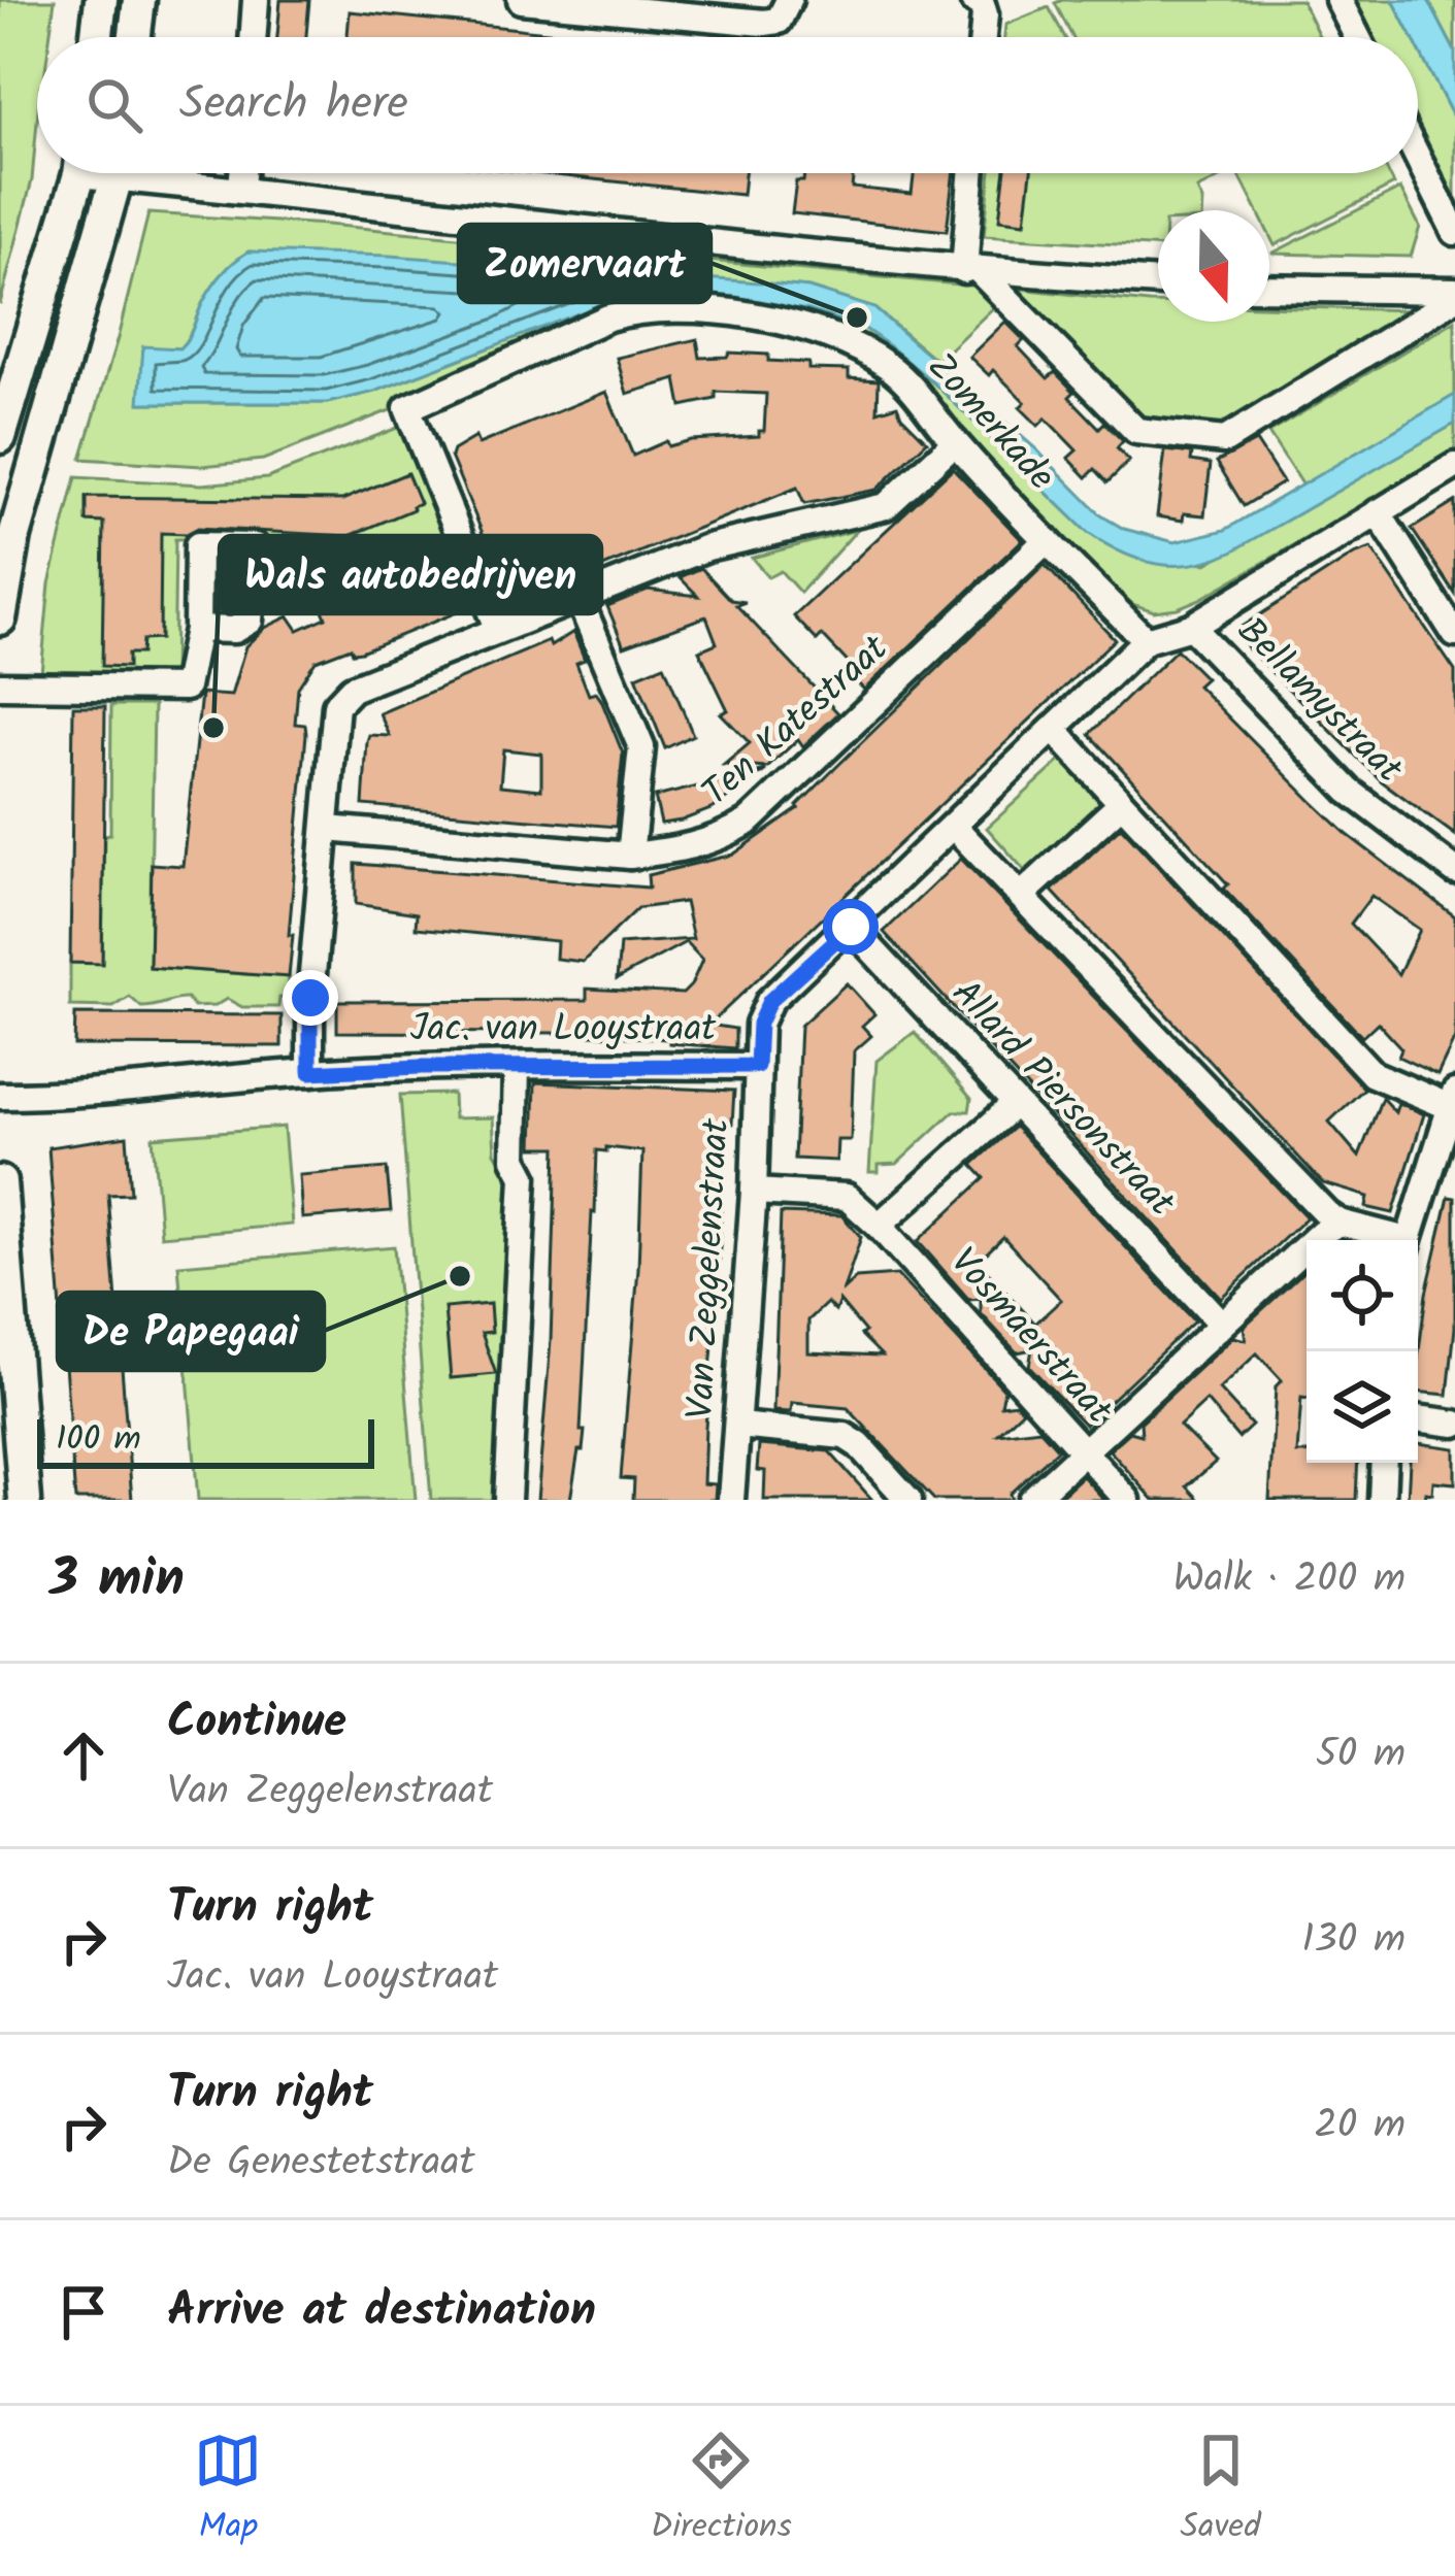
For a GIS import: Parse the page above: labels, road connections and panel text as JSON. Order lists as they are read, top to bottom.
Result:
{
  "streets": {
    "street": [
      "Zomerkade",
      "Bellamystraat",
      "Ten Katestraat",
      "Jac. van Looystraat",
      "Allard Piersonstraat",
      "Van Zeggelenstraat",
      "Vosmaerstraat"
    ]
  },
  "crossings": [
    ["Zomerkade", "Ten Katestraat"],
    ["Zomerkade", "Van Zeggelenstraat"],
    ["Jac. van Looystraat", "Van Zeggelenstraat"],
    ["Allard Piersonstraat", "Van Zeggelenstraat"],
    ["Van Zeggelenstraat", "Vosmaerstraat"]
  ],
  "places": ["Zomervaart", "Wals autobedrijven", "De Papegaai"],
  "scale_bar": "100 m",
  "north": "bottom",
  "page": {
    "search": "Search here",
    "scale": "100 m",
    "heading": ["3 min", "Walk · 200 m"],
    "list": [
      ["Continue", "Van Zeggelenstraat", "50 m"],
      ["Turn right", "Jac. van Looystraat", "130 m"],
      ["Turn right", "De Genestetstraat", "20 m"],
      "Arrive at destination"
    ],
    "nav": ["Map", "Directions", "Saved"]
  }
}
